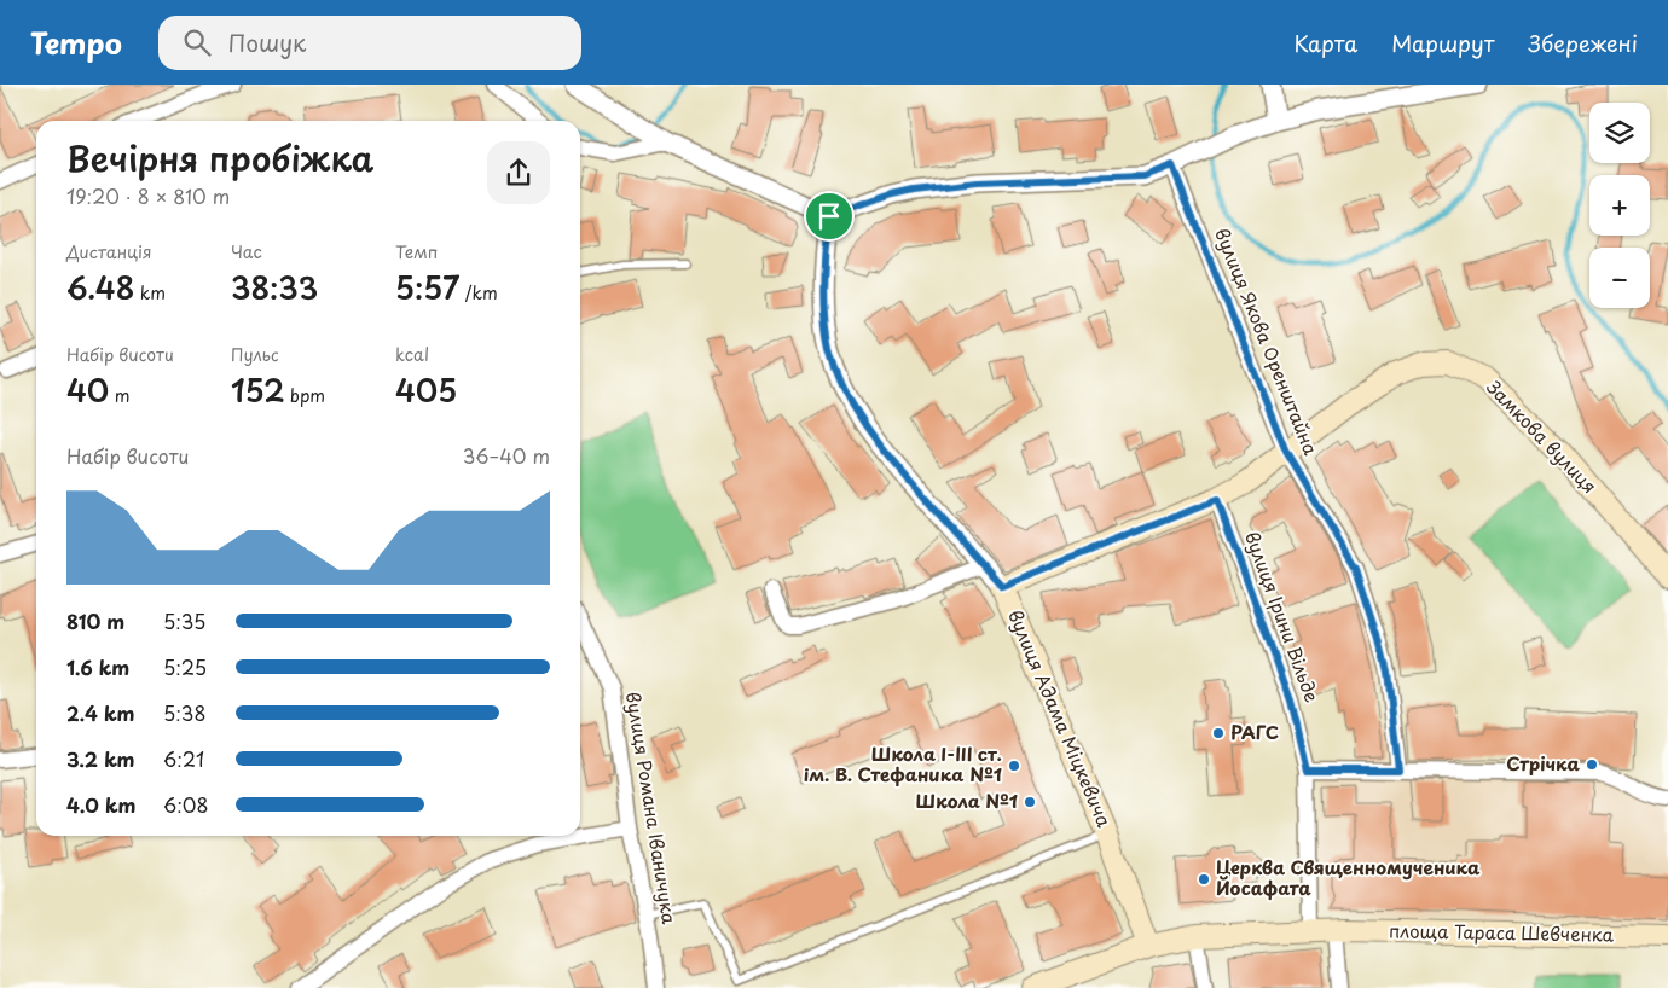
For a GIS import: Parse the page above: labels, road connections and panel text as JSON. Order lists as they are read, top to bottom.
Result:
{
  "streets": {
    "main road": ["Замкова вулиця", "вулиця Адама Міцкевича", "площа Тараса Шевченка"],
    "street": ["вулиця Якова Оренштайна", "вулиця Ірини Вільде", "вулиця Романа Іваничука"]
  },
  "crossings": [
    ["вулиця Якова Оренштайна", "Замкова вулиця"],
    ["Замкова вулиця", "вулиця Ірини Вільде"],
    ["Замкова вулиця", "вулиця Адама Міцкевича"],
    ["вулиця Ірини Вільде", "площа Тараса Шевченка"],
    ["вулиця Адама Міцкевича", "площа Тараса Шевченка"]
  ],
  "places": [
    "РАГС",
    "Стрічка",
    "Школа I-III ст. ім. В. Стефаника №1",
    "Школа №1",
    "Церква Священномученика Йосафата"
  ],
  "page": {
    "header": "Tempo",
    "search": "Пошук",
    "nav": ["Карта", "Маршрут", "Збережені"],
    "map_buttons": ["+", "−"],
    "heading": ["Вечірня пробіжка", "19:20 · 8 × 810 m"],
    "stats": [
      ["Дистанція", "6.48 km"],
      ["Час", "38:33"],
      ["Темп", "5:57 /km"],
      ["Набір висоти", "40 m"],
      ["Пульс", "152 bpm"],
      ["kcal", "405"]
    ],
    "chart": ["Набір висоти", "36–40 m"],
    "list": [
      {
        "name": "810 m",
        "note": "5:35"
      },
      {
        "name": "1.6 km",
        "note": "5:25"
      },
      {
        "name": "2.4 km",
        "note": "5:38"
      },
      {
        "name": "3.2 km",
        "note": "6:21"
      },
      {
        "name": "4.0 km",
        "note": "6:08"
      }
    ]
  }
}
